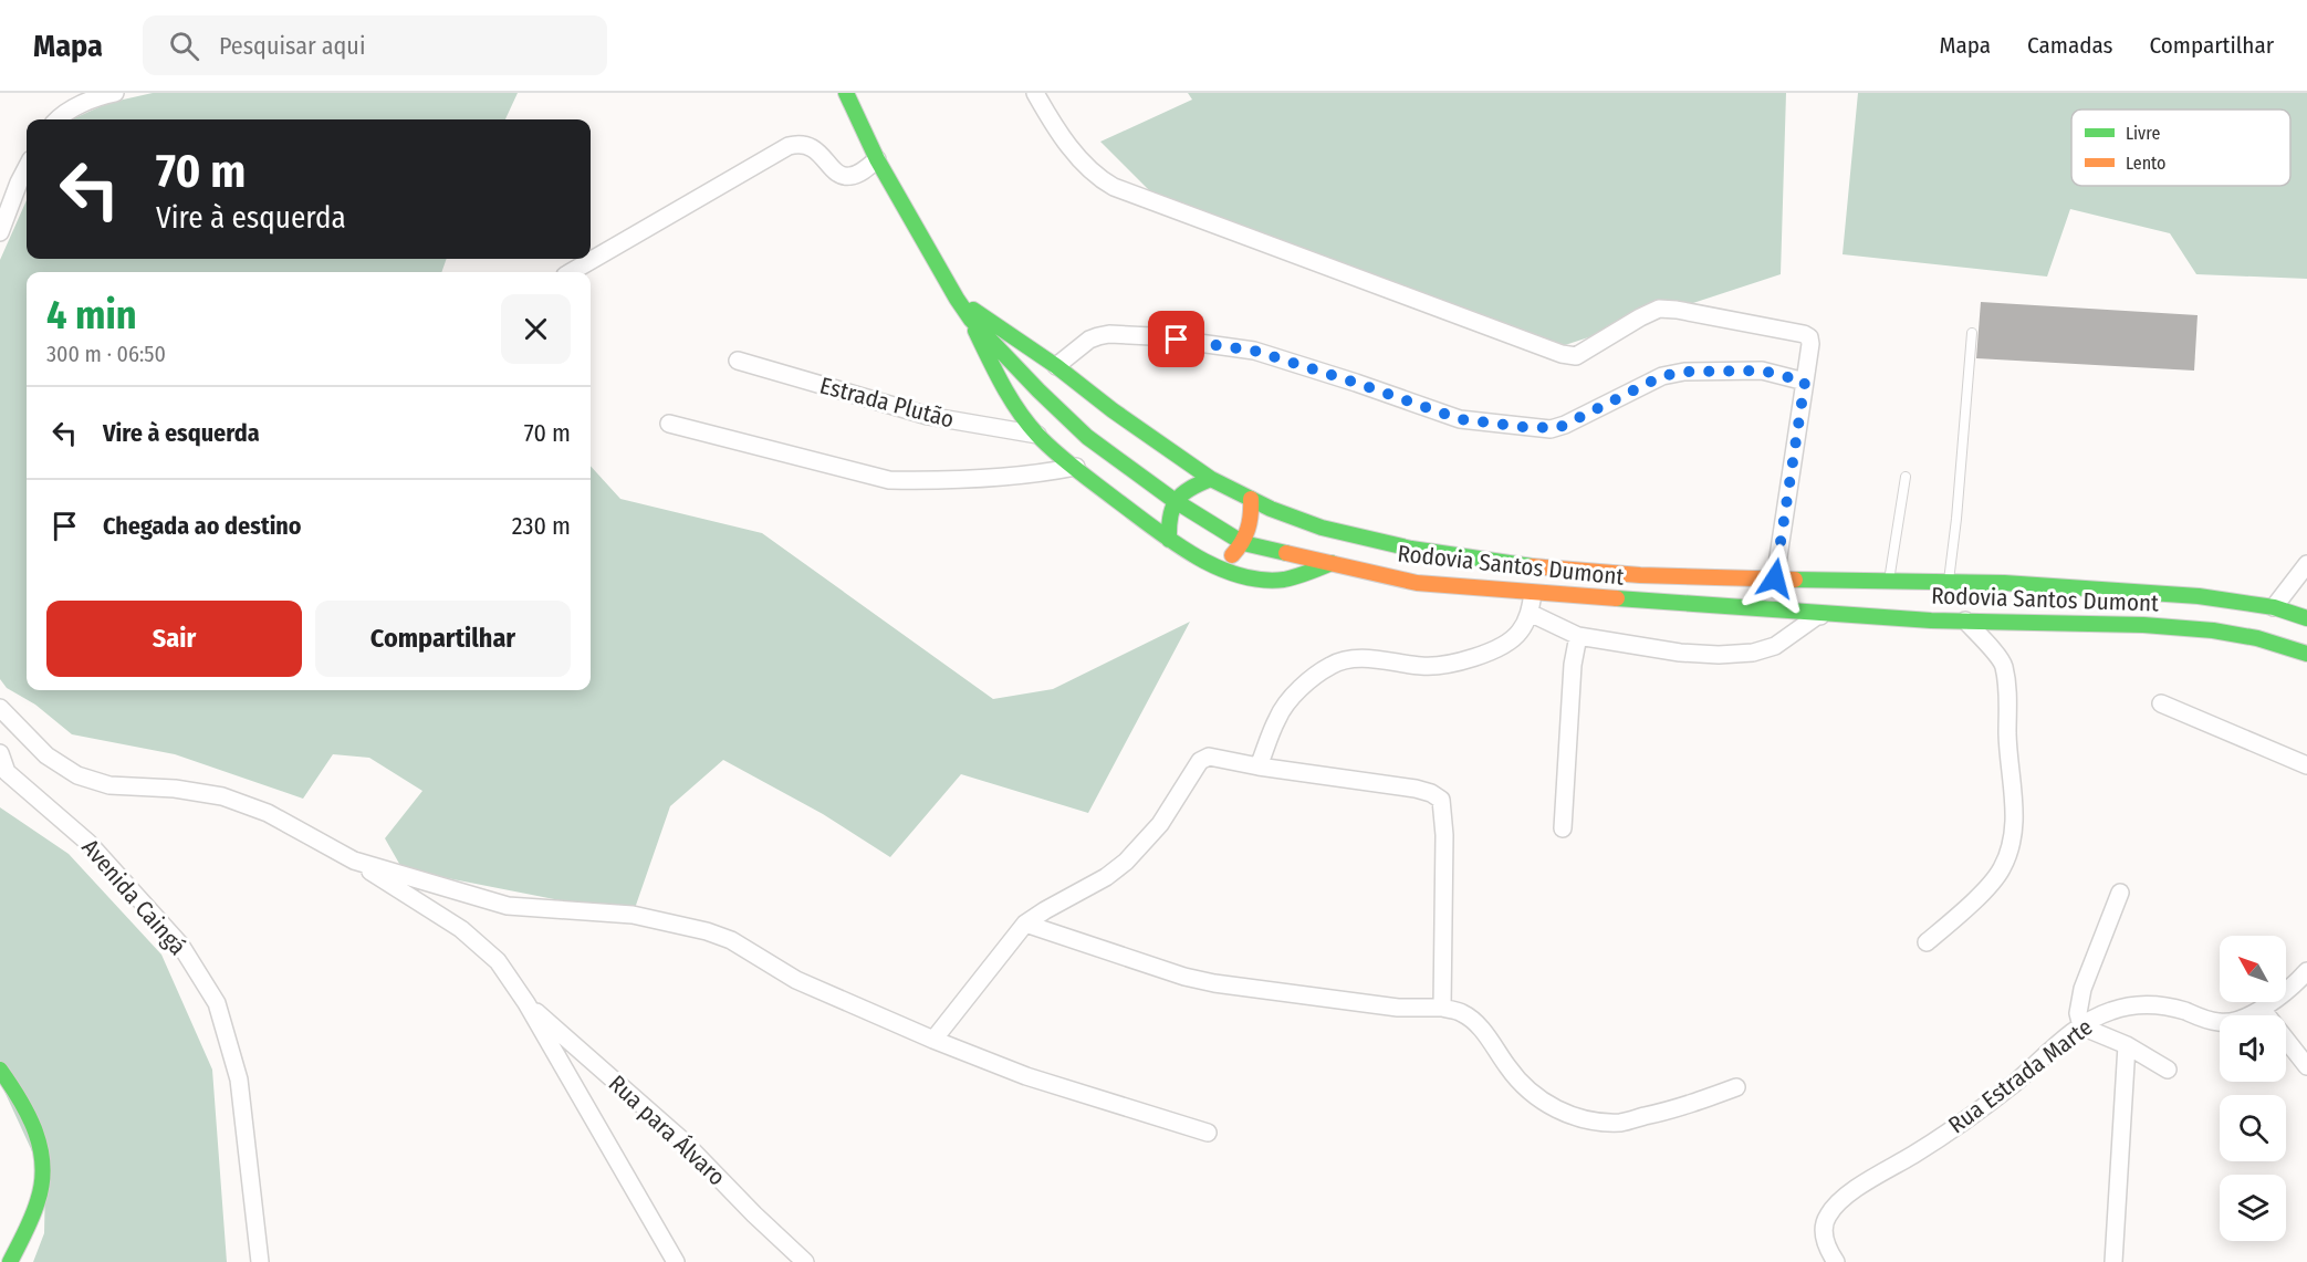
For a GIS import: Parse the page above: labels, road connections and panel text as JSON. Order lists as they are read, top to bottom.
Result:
{
  "streets": {
    "main road": ["Rodovia Santos Dumont"],
    "street": [
      "Estrada Plutão",
      "Avenida Caingá",
      "Rua Estrada Marte",
      "Rua para Álvaro"
    ]
  },
  "legend": ["Livre", "Lento"],
  "north": "top left",
  "page": {
    "header": "Mapa",
    "search": "Pesquisar aqui",
    "nav": ["Mapa", "Camadas", "Compartilhar"],
    "turn": ["70 m", "Vire à esquerda"],
    "heading": ["4 min", "300 m · 06:50"],
    "list": [
      {
        "name": "Vire à esquerda",
        "value": "70 m"
      },
      {
        "name": "Chegada ao destino",
        "value": "230 m"
      }
    ],
    "buttons": ["Sair", "Compartilhar"]
  }
}
